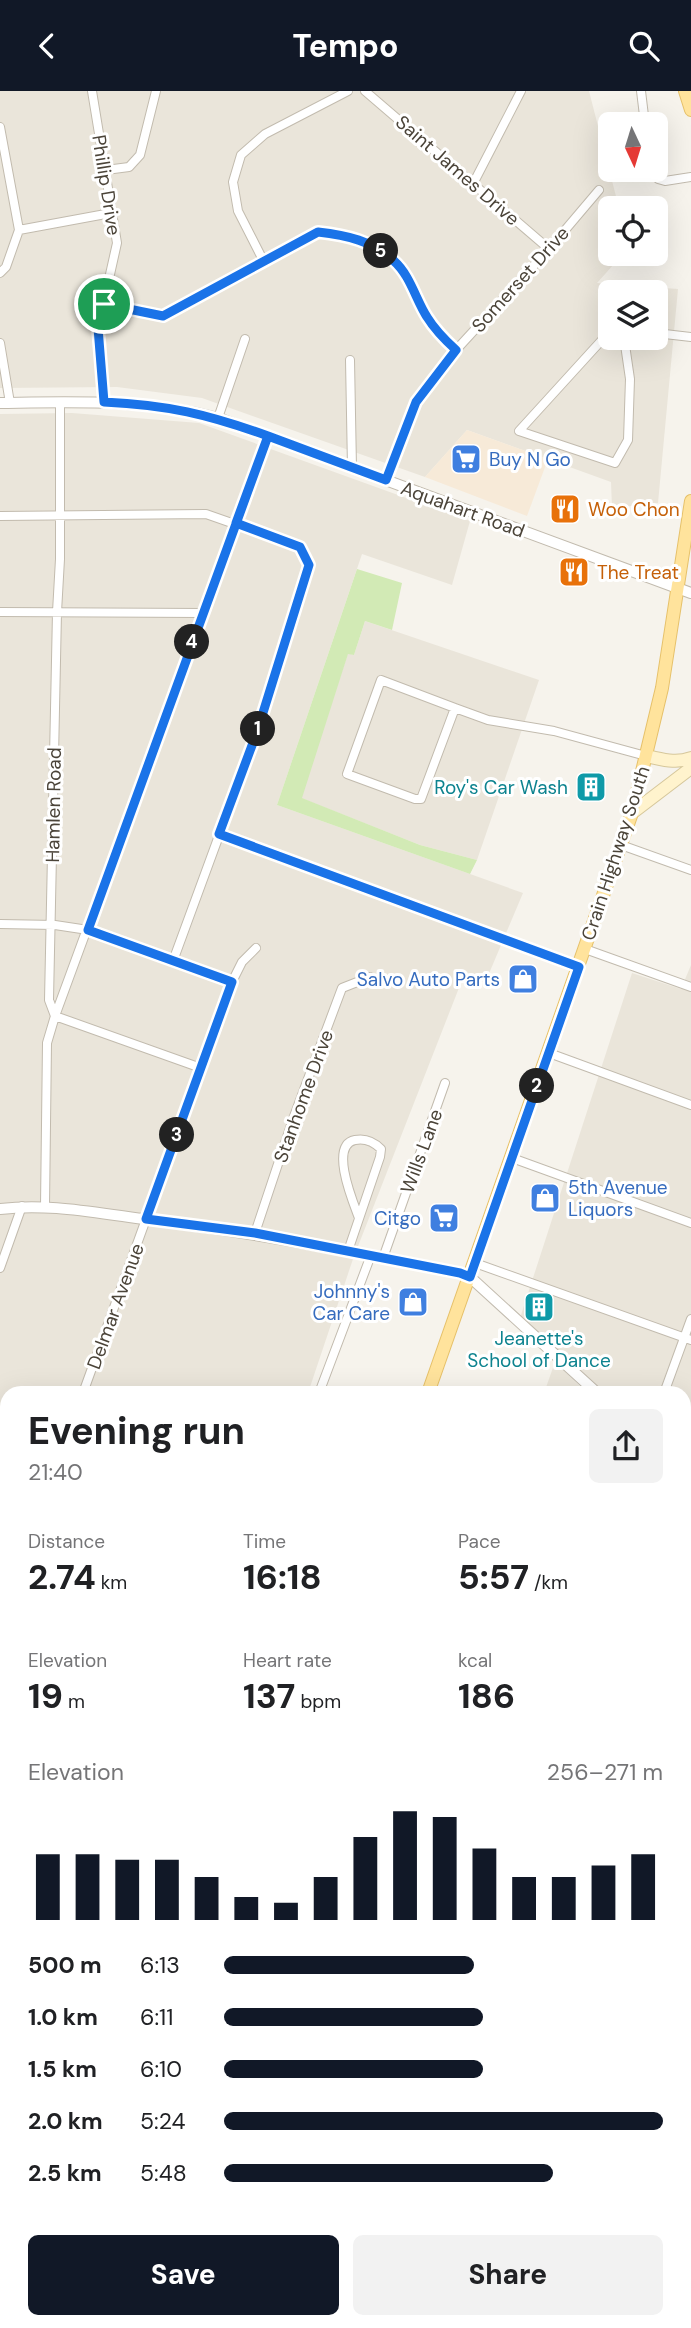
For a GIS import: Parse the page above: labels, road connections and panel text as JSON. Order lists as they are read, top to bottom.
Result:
{
  "streets": {
    "main road": ["Crain Highway South"],
    "street": [
      "Saint James Drive",
      "Phillip Drive",
      "Somerset Drive",
      "Aquahart Road",
      "Hamlen Road",
      "Stanhome Drive",
      "Wills Lane",
      "Delmar Avenue"
    ]
  },
  "crossings": [
    ["Saint James Drive", "Somerset Drive"],
    ["Phillip Drive", "Aquahart Road"],
    ["Somerset Drive", "Aquahart Road"],
    ["Aquahart Road", "Hamlen Road"],
    ["Aquahart Road", "Crain Highway South"]
  ],
  "places": {
    "supermarket": ["Buy N Go", "Citgo"],
    "restaurant": ["Woo Chon", "The Treat"],
    "building": ["Roy's Car Wash", "Jeanette's School of Dance"],
    "shop": ["Salvo Auto Parts", "5th Avenue Liquors", "Johnny's Car Care"]
  },
  "north": "bottom",
  "page": {
    "header": "Tempo",
    "pins": [
      "5",
      "4",
      "1",
      "2",
      "3"
    ],
    "heading": ["Evening run", "21:40"],
    "stats": [
      ["Distance", "2.74 km"],
      ["Time", "16:18"],
      ["Pace", "5:57 /km"],
      ["Elevation", "19 m"],
      ["Heart rate", "137 bpm"],
      ["kcal", "186"]
    ],
    "chart": ["Elevation", "256–271 m"],
    "list": [
      {
        "name": "500 m",
        "note": "6:13"
      },
      {
        "name": "1.0 km",
        "note": "6:11"
      },
      {
        "name": "1.5 km",
        "note": "6:10"
      },
      {
        "name": "2.0 km",
        "note": "5:24"
      },
      {
        "name": "2.5 km",
        "note": "5:48"
      }
    ],
    "buttons": ["Save", "Share"]
  }
}
